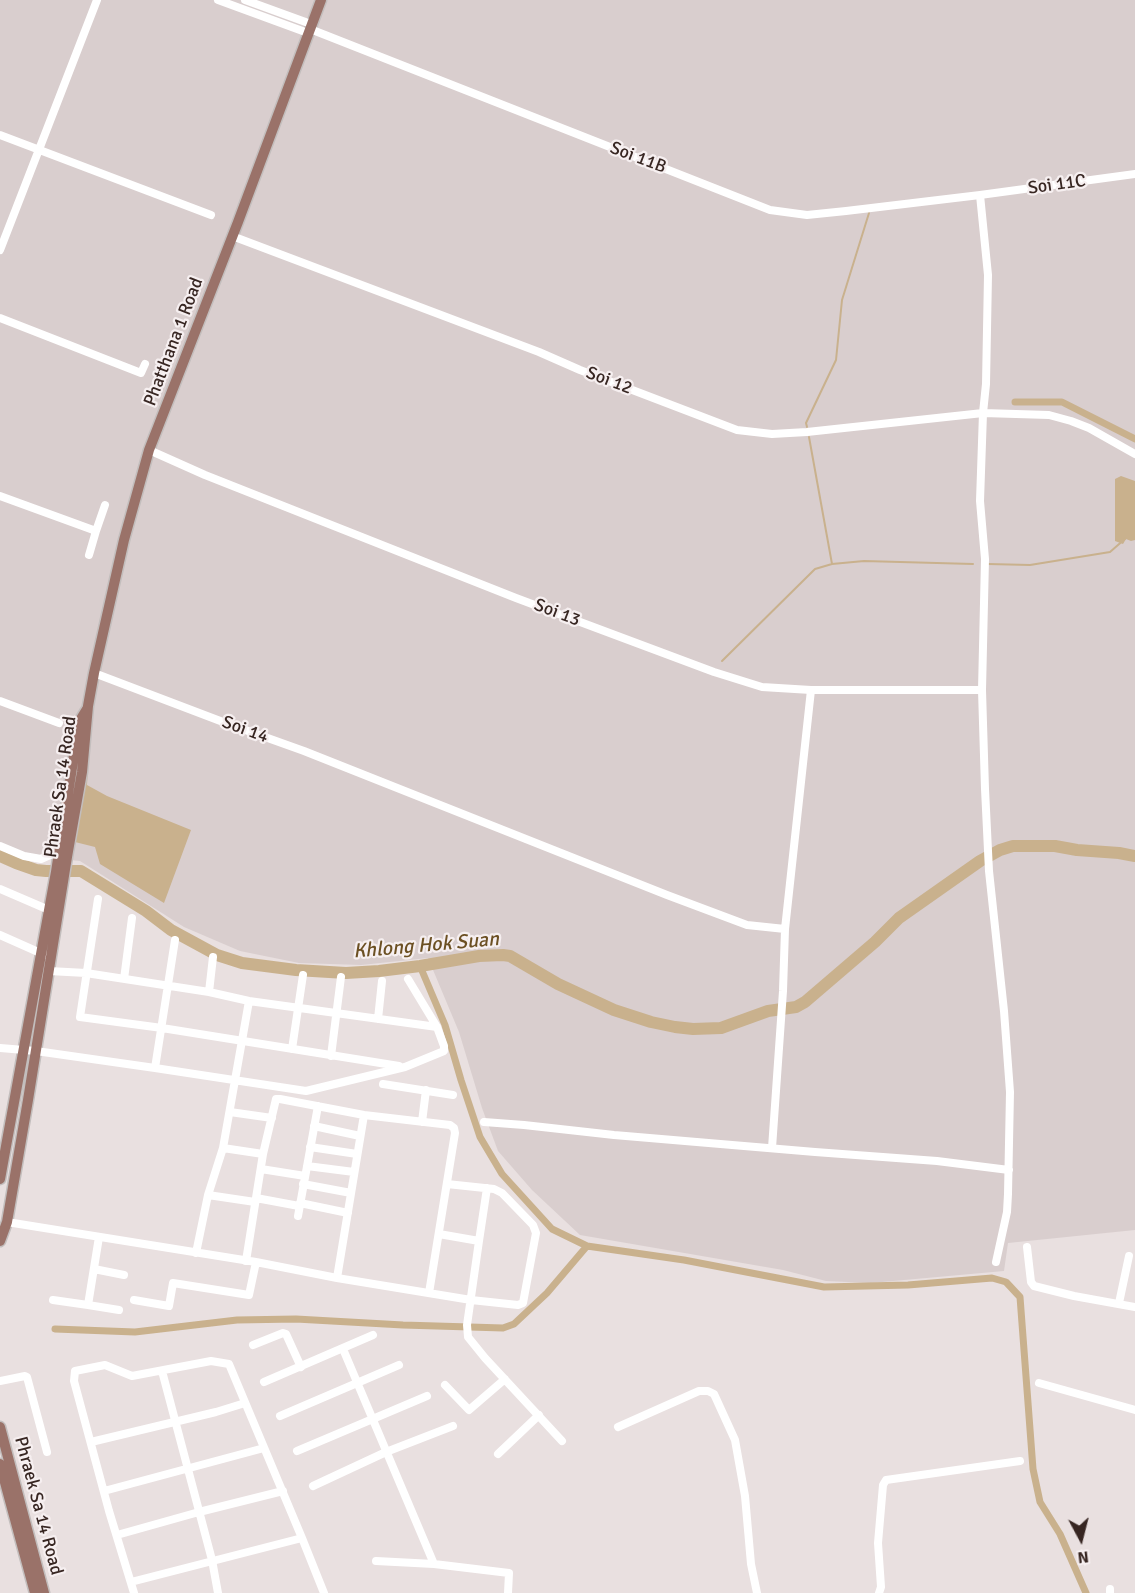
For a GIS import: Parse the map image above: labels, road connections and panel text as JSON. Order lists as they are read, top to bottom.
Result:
{
  "streets": {
    "main road": ["Phatthana 1 Road", "Phraek Sa 14 Road"],
    "street": [
      "Soi 11B",
      "Soi 11C",
      "Soi 12",
      "Soi 13",
      "Soi 14"
    ]
  },
  "crossings": [
    ["Soi 11B", "Soi 11C"],
    ["Soi 11B", "Phatthana 1 Road"],
    ["Phatthana 1 Road", "Soi 12"],
    ["Phatthana 1 Road", "Soi 13"],
    ["Phatthana 1 Road", "Soi 14"],
    ["Phatthana 1 Road", "Phraek Sa 14 Road"]
  ],
  "water": ["Khlong Hok Suan"],
  "north": "bottom"
}
